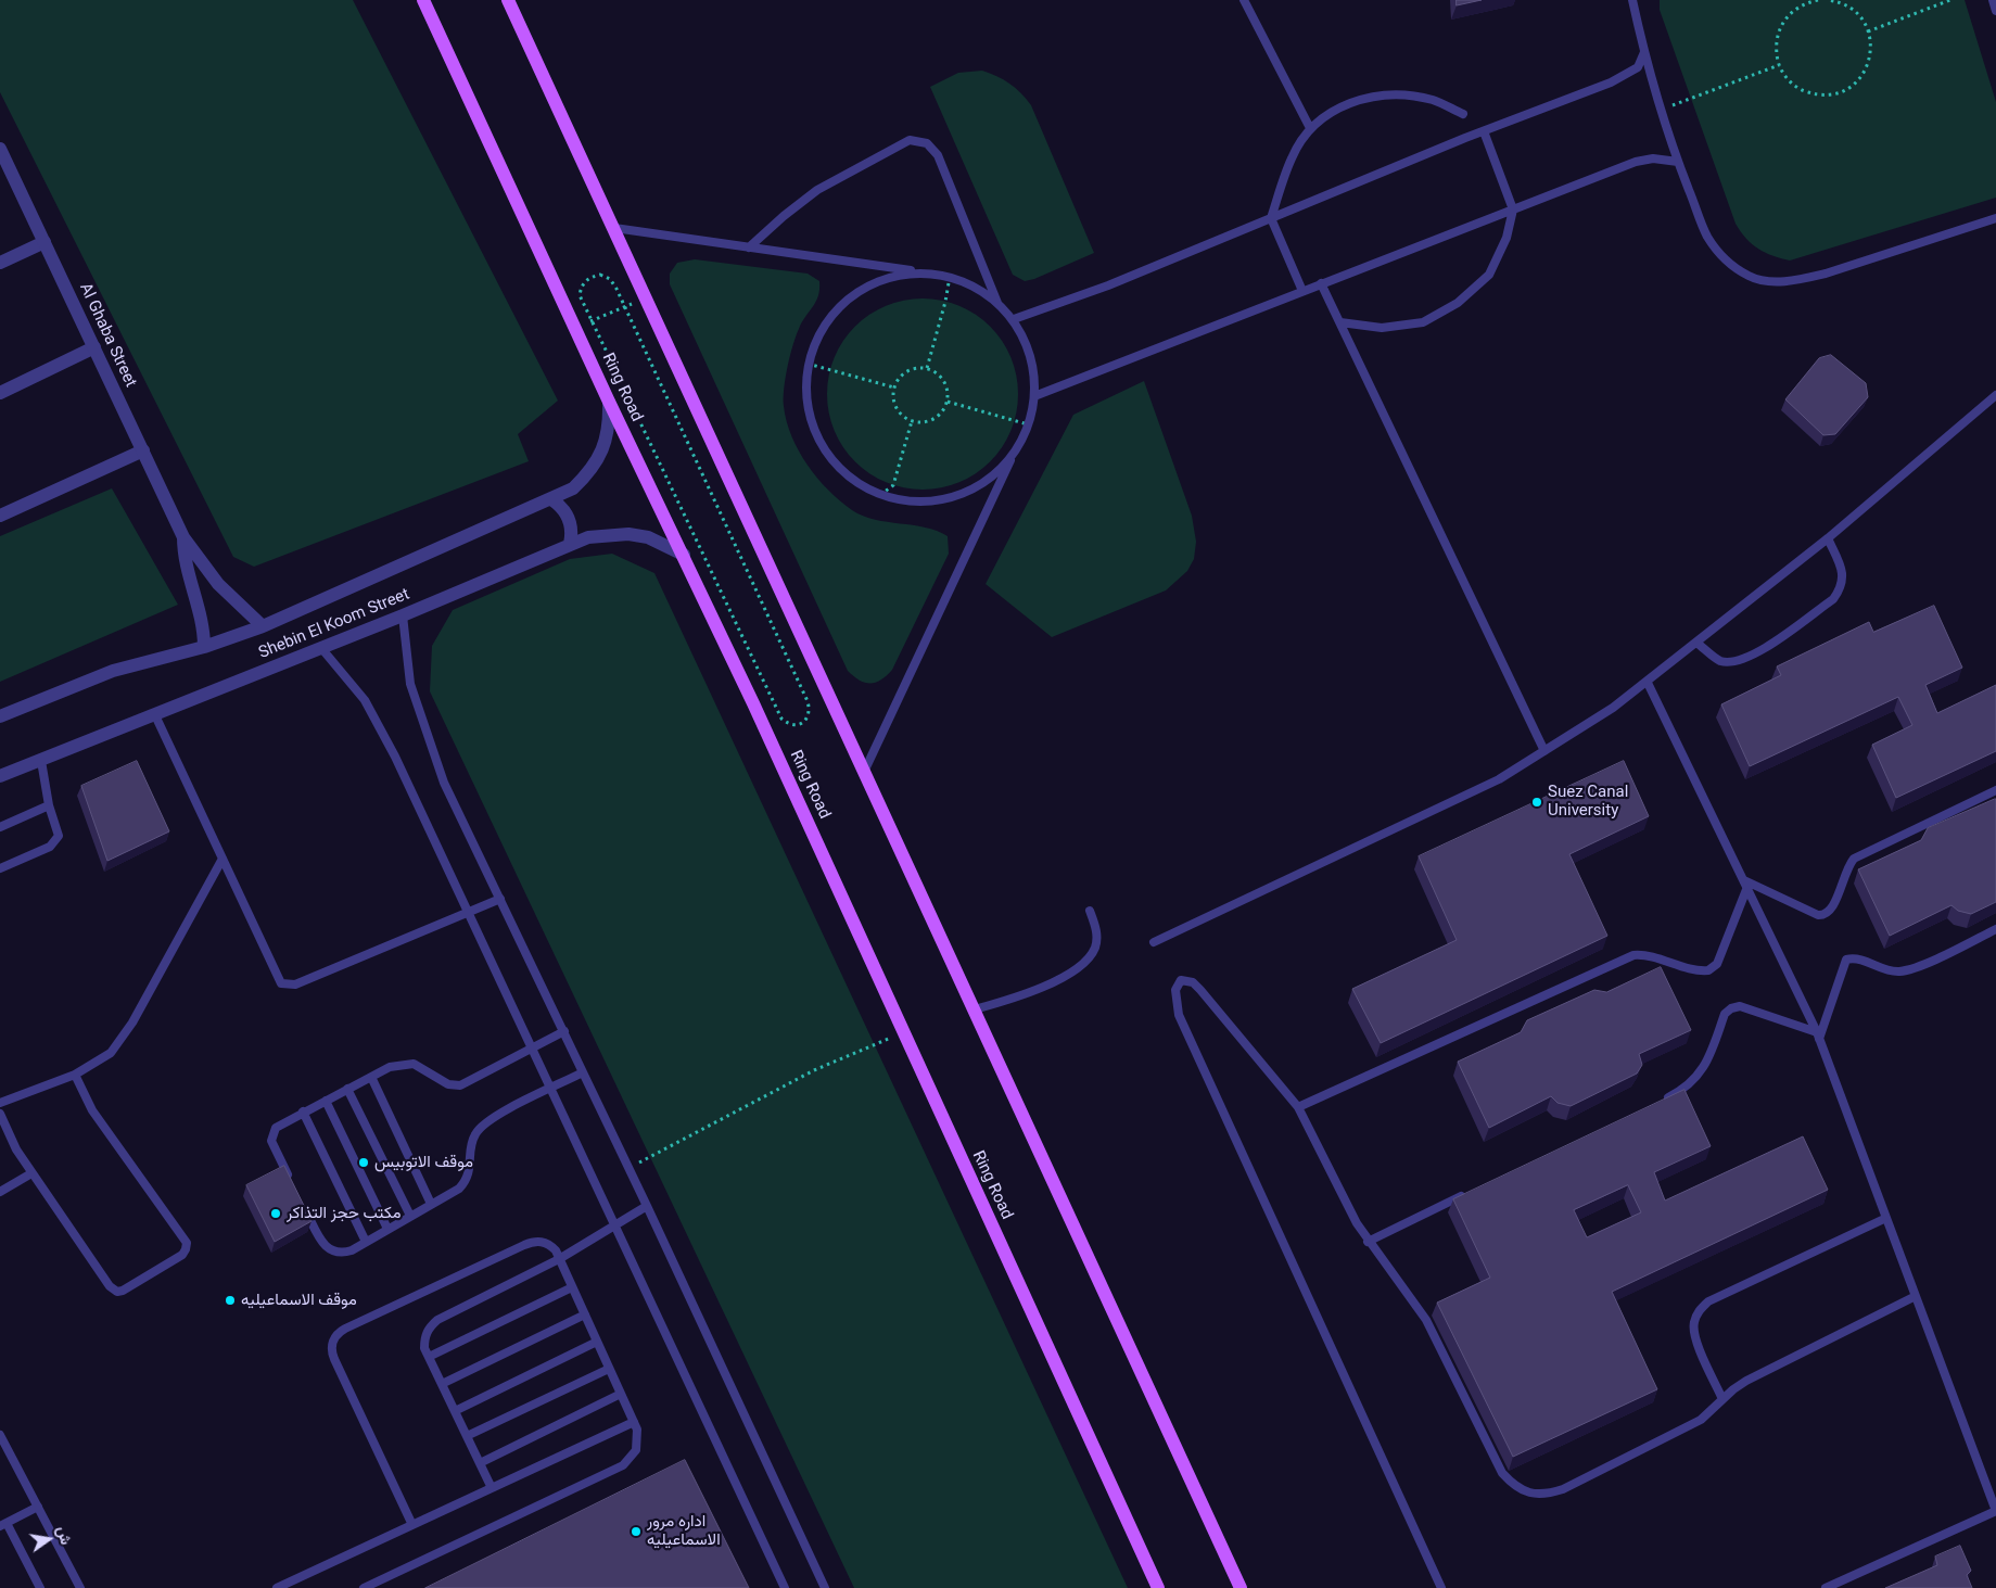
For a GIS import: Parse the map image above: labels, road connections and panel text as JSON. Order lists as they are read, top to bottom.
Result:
{
  "streets": {
    "main road": ["Ring Road"],
    "street": ["Al Ghaba Street", "Shebin El Koom Street"]
  },
  "crossings": [
    ["Al Ghaba Street", "Shebin El Koom Street"],
    ["Ring Road", "Shebin El Koom Street"]
  ],
  "places": [
    "Suez Canal University",
    "موقف الاتوبيس",
    "مكتب حجز التذاكر",
    "موقف الاسماعيليه",
    "اداره مرور الاسماعيليه"
  ],
  "north": "right"
}
